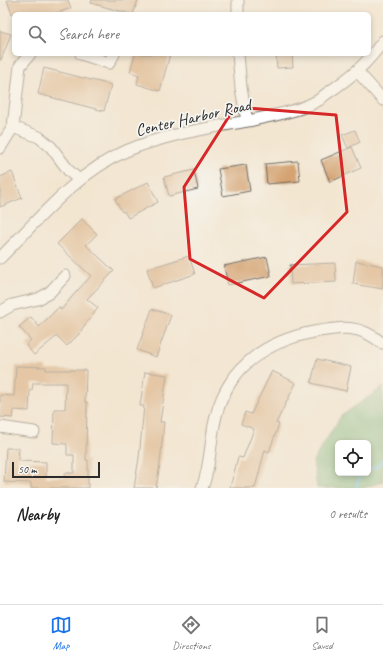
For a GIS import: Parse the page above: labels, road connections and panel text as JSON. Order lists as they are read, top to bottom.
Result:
{
  "streets": {
    "street": ["Center Harbor Road"]
  },
  "scale_bar": "50 m",
  "page": {
    "search": "Search here",
    "scale": "50 m",
    "heading": ["Nearby", "0 results"],
    "nav": ["Map", "Directions", "Saved"]
  }
}
